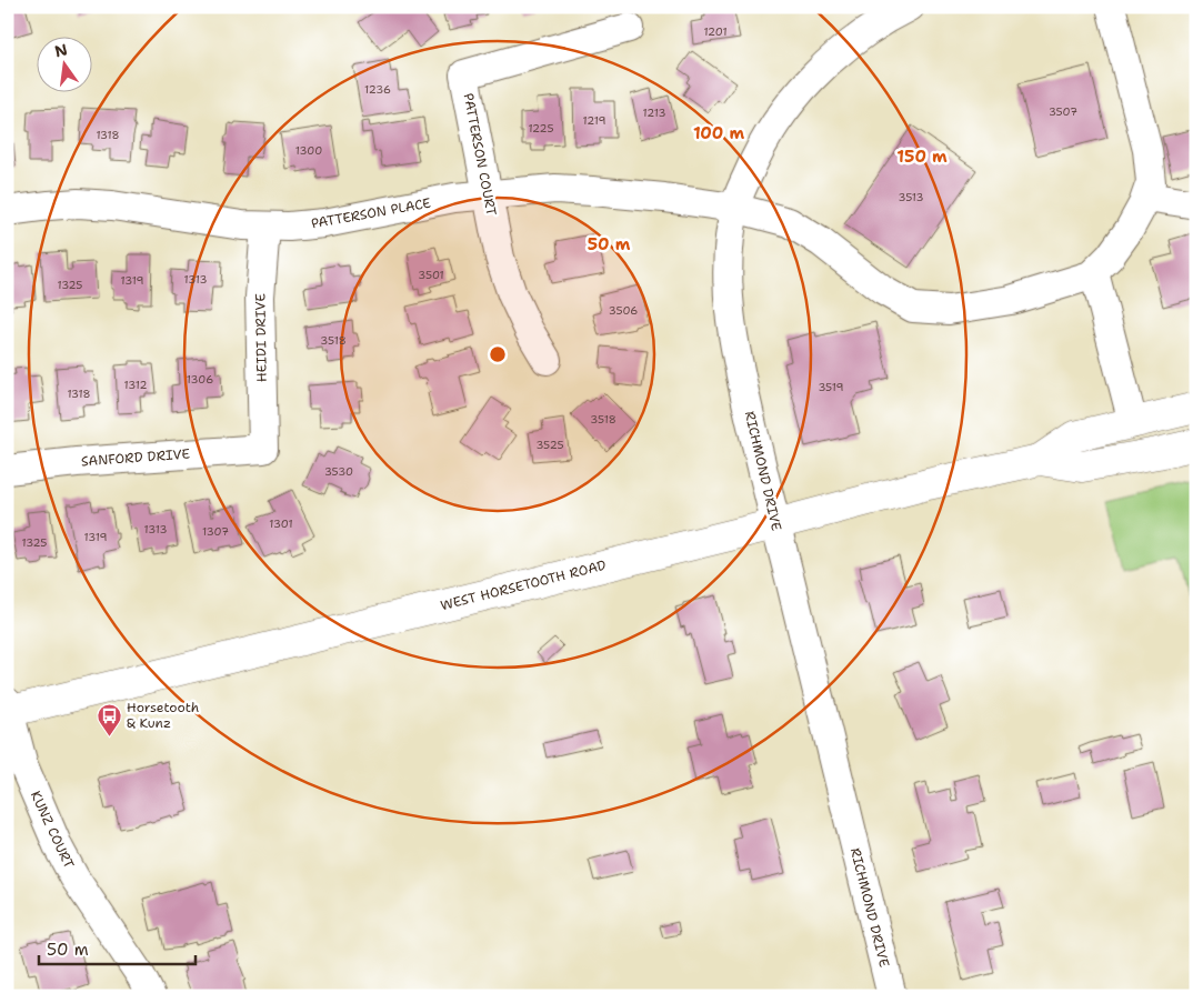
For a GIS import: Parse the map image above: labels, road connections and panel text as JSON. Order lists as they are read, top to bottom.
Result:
{
  "streets": {
    "main road": ["WEST HORSETOOTH ROAD"],
    "street": [
      "PATTERSON COURT",
      "PATTERSON PLACE",
      "HEIDI DRIVE",
      "SANFORD DRIVE",
      "RICHMOND DRIVE",
      "KUNZ COURT"
    ]
  },
  "crossings": [
    ["PATTERSON COURT", "PATTERSON PLACE"],
    ["PATTERSON PLACE", "HEIDI DRIVE"],
    ["PATTERSON PLACE", "RICHMOND DRIVE"],
    ["HEIDI DRIVE", "SANFORD DRIVE"],
    ["RICHMOND DRIVE", "WEST HORSETOOTH ROAD"],
    ["WEST HORSETOOTH ROAD", "KUNZ COURT"]
  ],
  "places": {
    "bus stop": ["Horsetooth & Kunz"]
  },
  "house_numbers": [
    "1201",
    "1236",
    "3507",
    "1213",
    "1219",
    "1225",
    "1318",
    "1300",
    "3513",
    "3501",
    "1313",
    "1319",
    "1325",
    "3506",
    "3518",
    "1306",
    "1312",
    "3519",
    "1318",
    "3518",
    "3525",
    "3530",
    "1301",
    "1313",
    "1307",
    "1319",
    "1325"
  ],
  "scale_bar": "50 m",
  "north": "top",
  "rings": ["100 m", "150 m", "50 m"]
}
